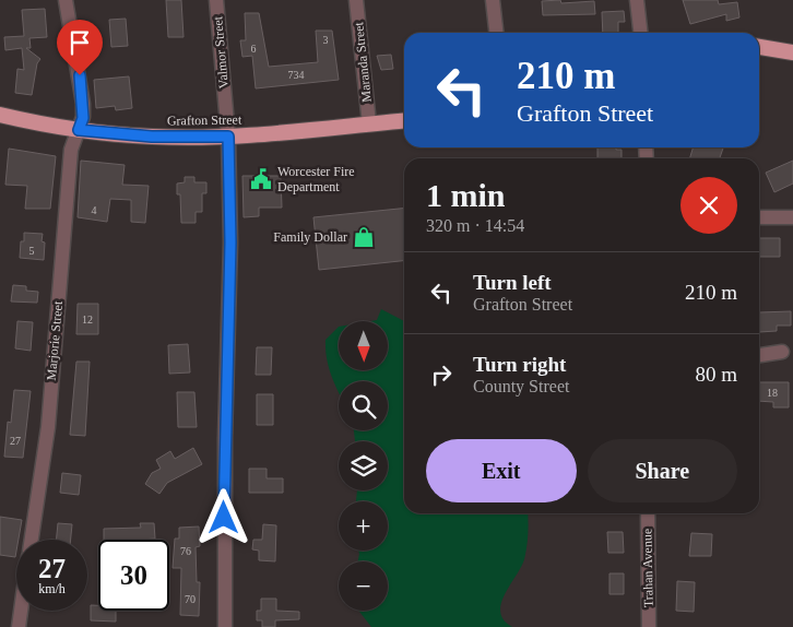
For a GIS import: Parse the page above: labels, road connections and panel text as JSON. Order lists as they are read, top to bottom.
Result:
{
  "streets": {
    "highway": ["Grafton Street"],
    "street": [
      "Valmor Street",
      "Maranda Street",
      "Marjorie Street",
      "Trahan Avenue"
    ]
  },
  "crossings": [
    ["Valmor Street", "Grafton Street"],
    ["Maranda Street", "Grafton Street"],
    ["Grafton Street", "Marjorie Street"]
  ],
  "places": {
    "public building": ["Worcester Fire Department"],
    "shop": ["Family Dollar"]
  },
  "house_numbers": [
    "3",
    "6",
    "734",
    "4",
    "5",
    "12",
    "18",
    "27",
    "76",
    "70"
  ],
  "north": "bottom",
  "page": {
    "turn": ["210 m", "Grafton Street"],
    "heading": ["1 min", "320 m · 14:54"],
    "list": [
      {
        "name": "Turn left",
        "note": "Grafton Street",
        "value": "210 m"
      },
      {
        "name": "Turn right",
        "note": "County Street",
        "value": "80 m"
      }
    ],
    "map_buttons": ["+", "−"],
    "buttons": ["Exit", "Share"],
    "speed": "27 km/h",
    "limit": "30"
  }
}
